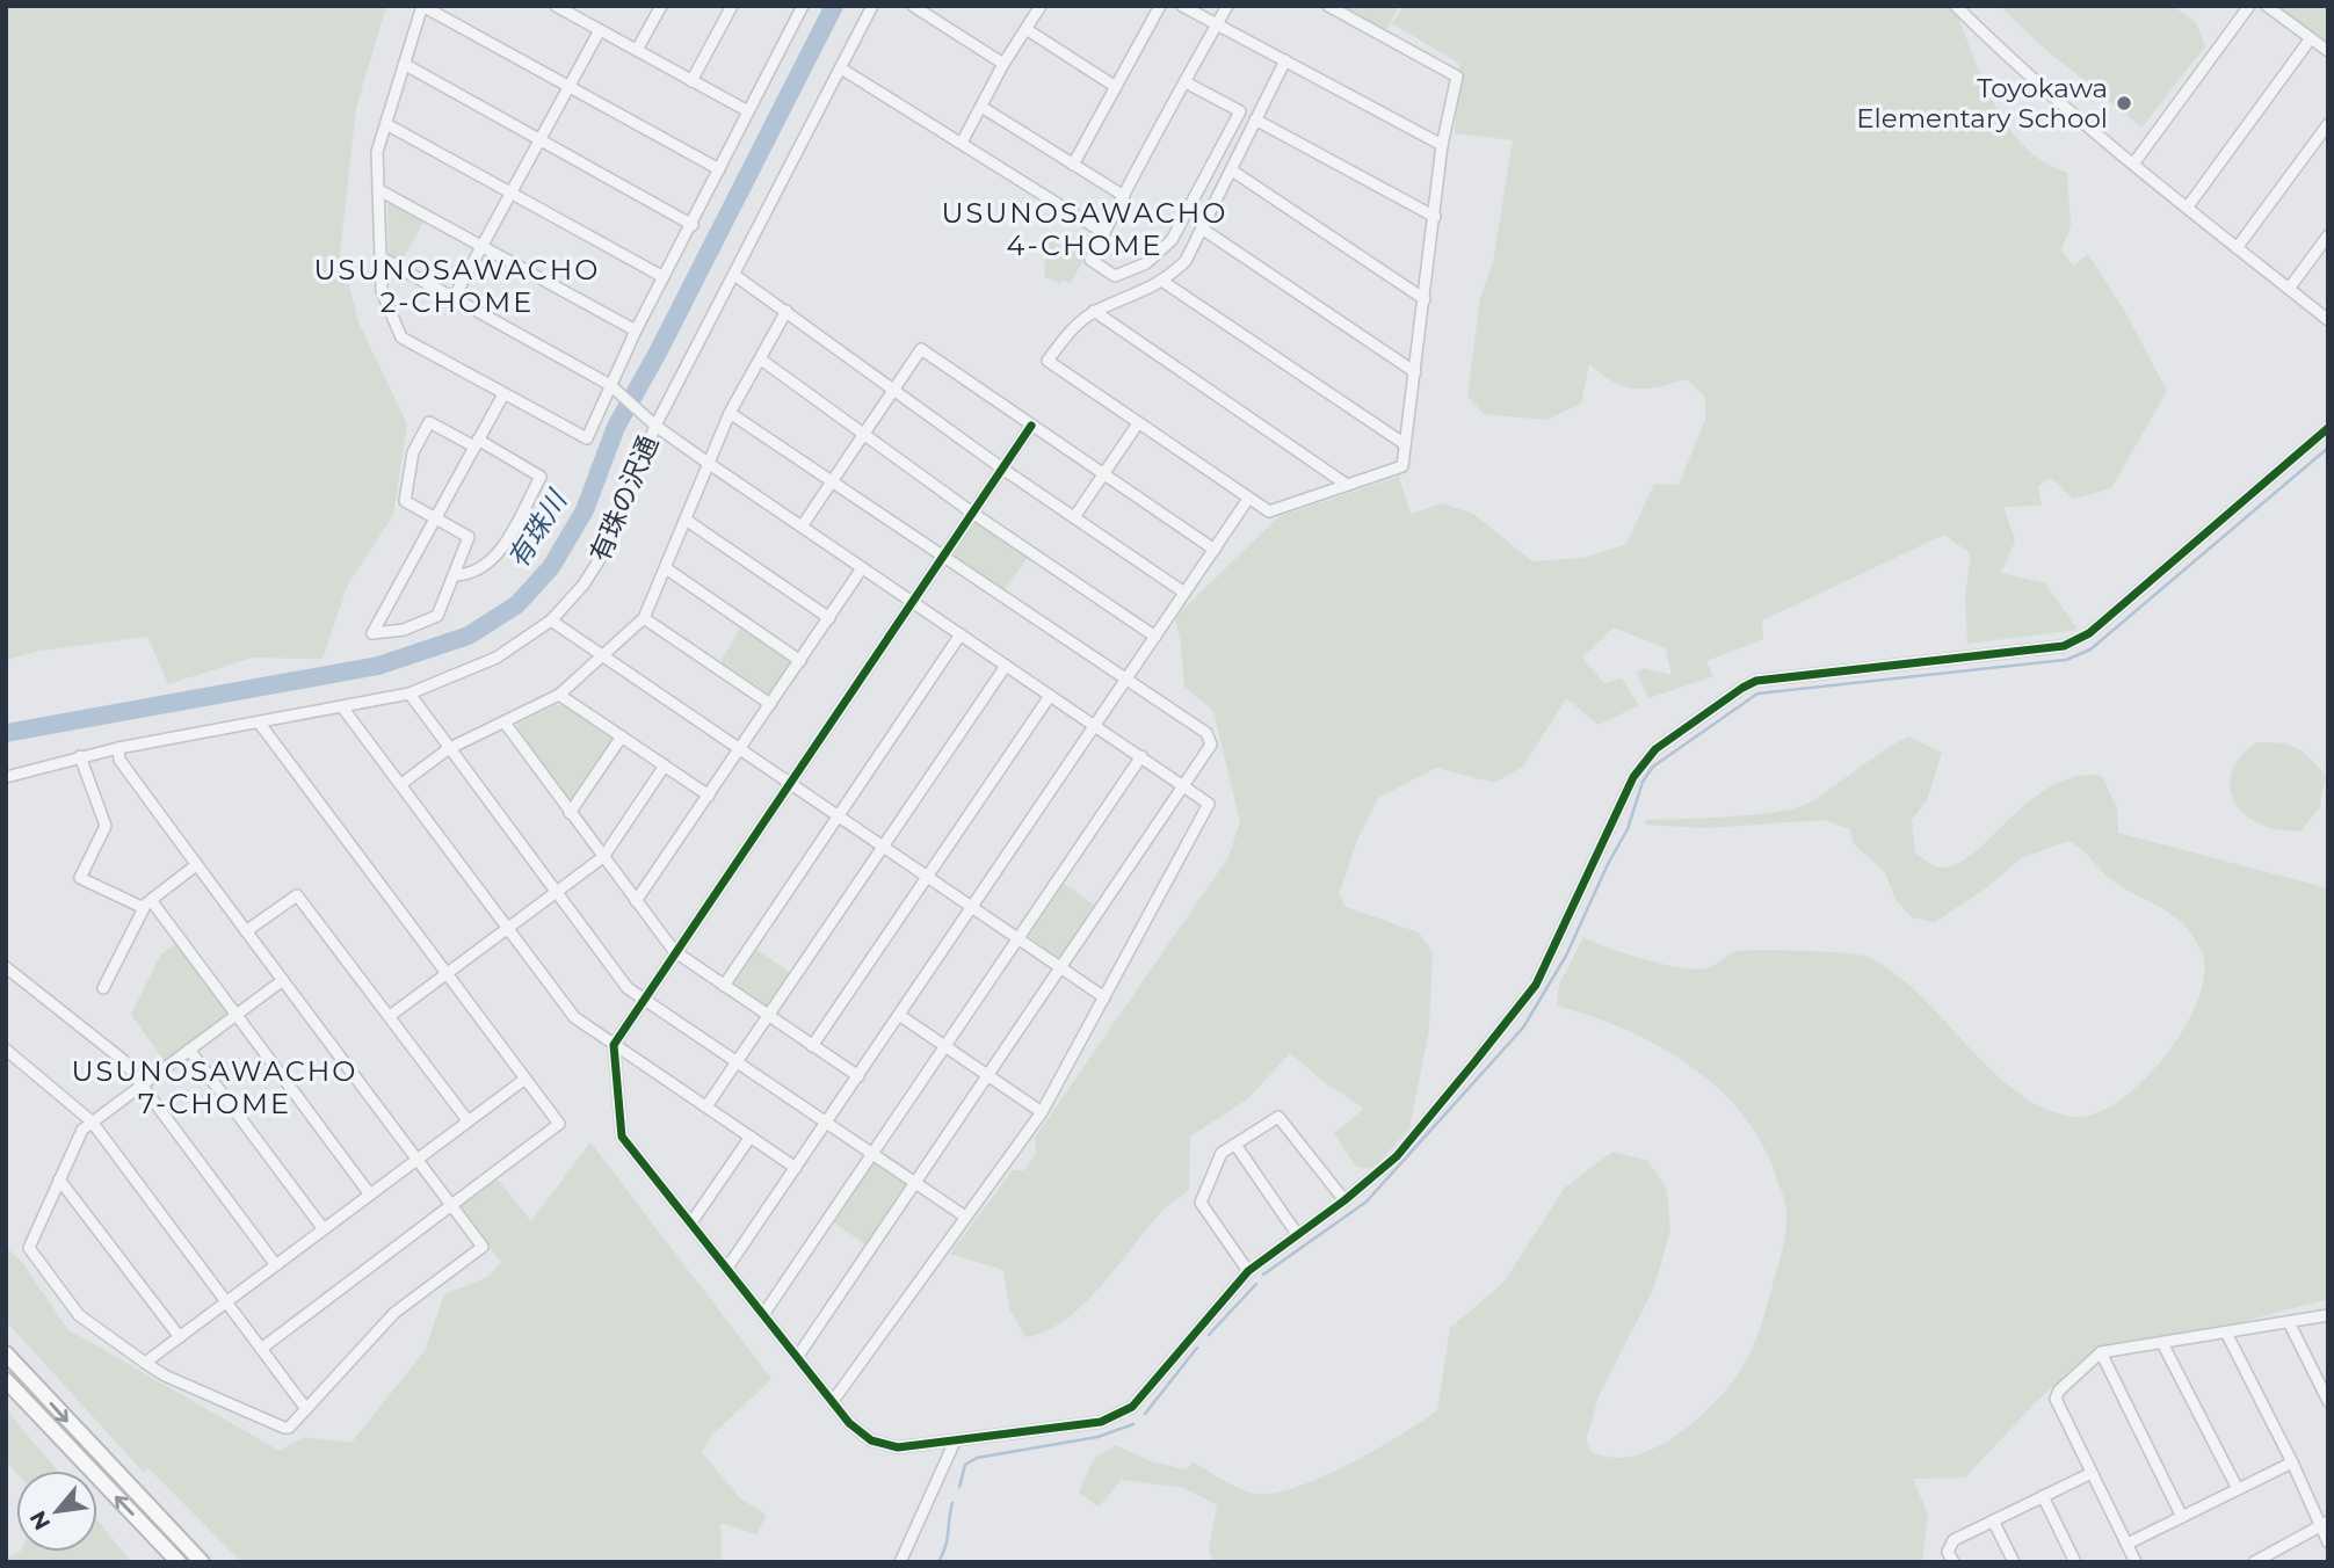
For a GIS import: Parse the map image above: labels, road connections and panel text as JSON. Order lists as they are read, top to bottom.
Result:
{
  "streets": {
    "street": ["有珠の沢通"]
  },
  "districts": ["USUNOSAWACHO 4-CHOME", "USUNOSAWACHO 2-CHOME", "USUNOSAWACHO 7-CHOME"],
  "water": ["有珠川"],
  "places": ["Toyokawa Elementary School"],
  "north": "bottom left"
}
